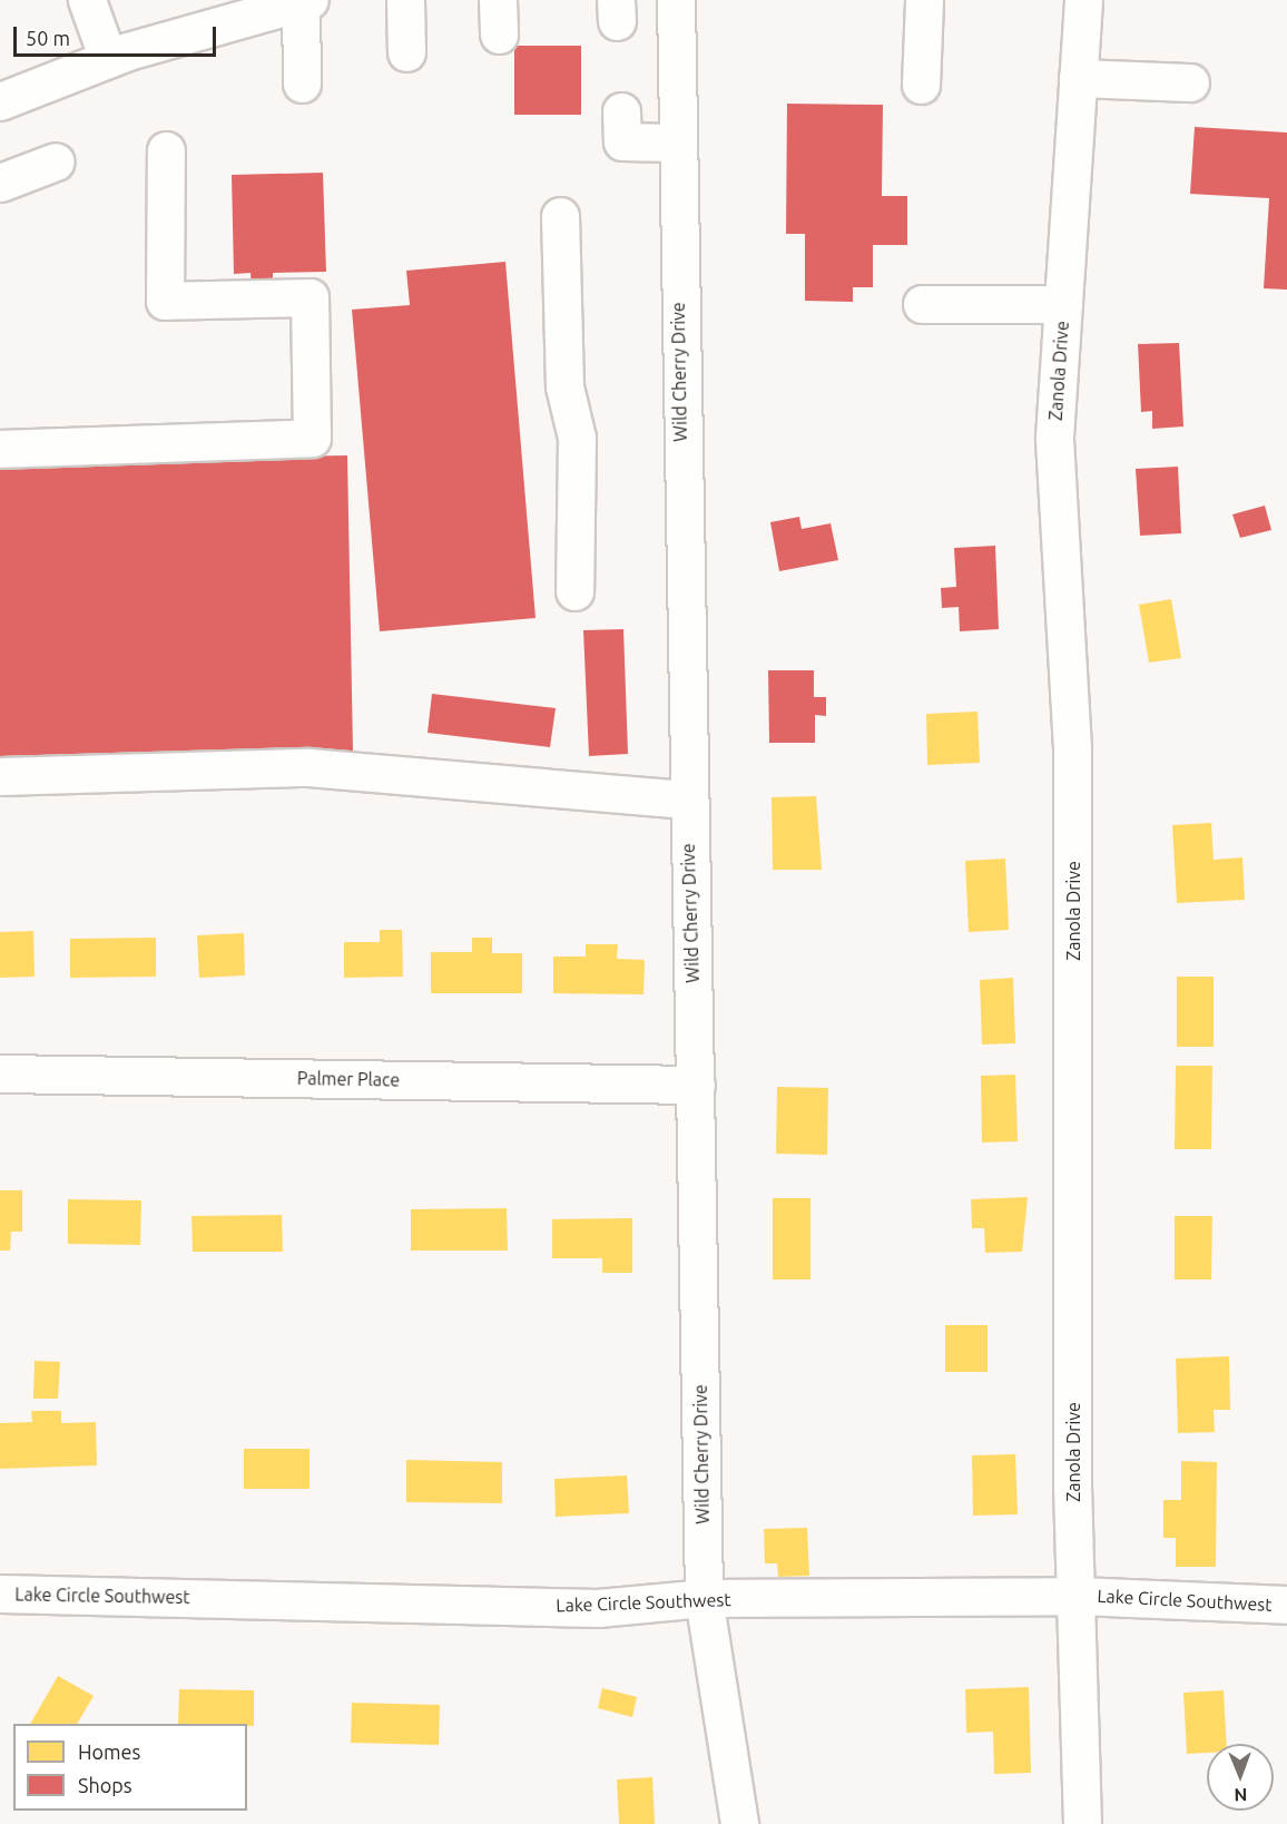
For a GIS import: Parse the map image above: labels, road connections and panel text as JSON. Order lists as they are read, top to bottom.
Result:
{
  "streets": {
    "street": [
      "Zanola Drive",
      "Wild Cherry Drive",
      "Palmer Place",
      "Lake Circle Southwest"
    ]
  },
  "crossings": [
    ["Zanola Drive", "Lake Circle Southwest"],
    ["Wild Cherry Drive", "Palmer Place"],
    ["Wild Cherry Drive", "Lake Circle Southwest"]
  ],
  "legend": ["Homes", "Shops"],
  "scale_bar": "50 m",
  "north": "bottom"
}
